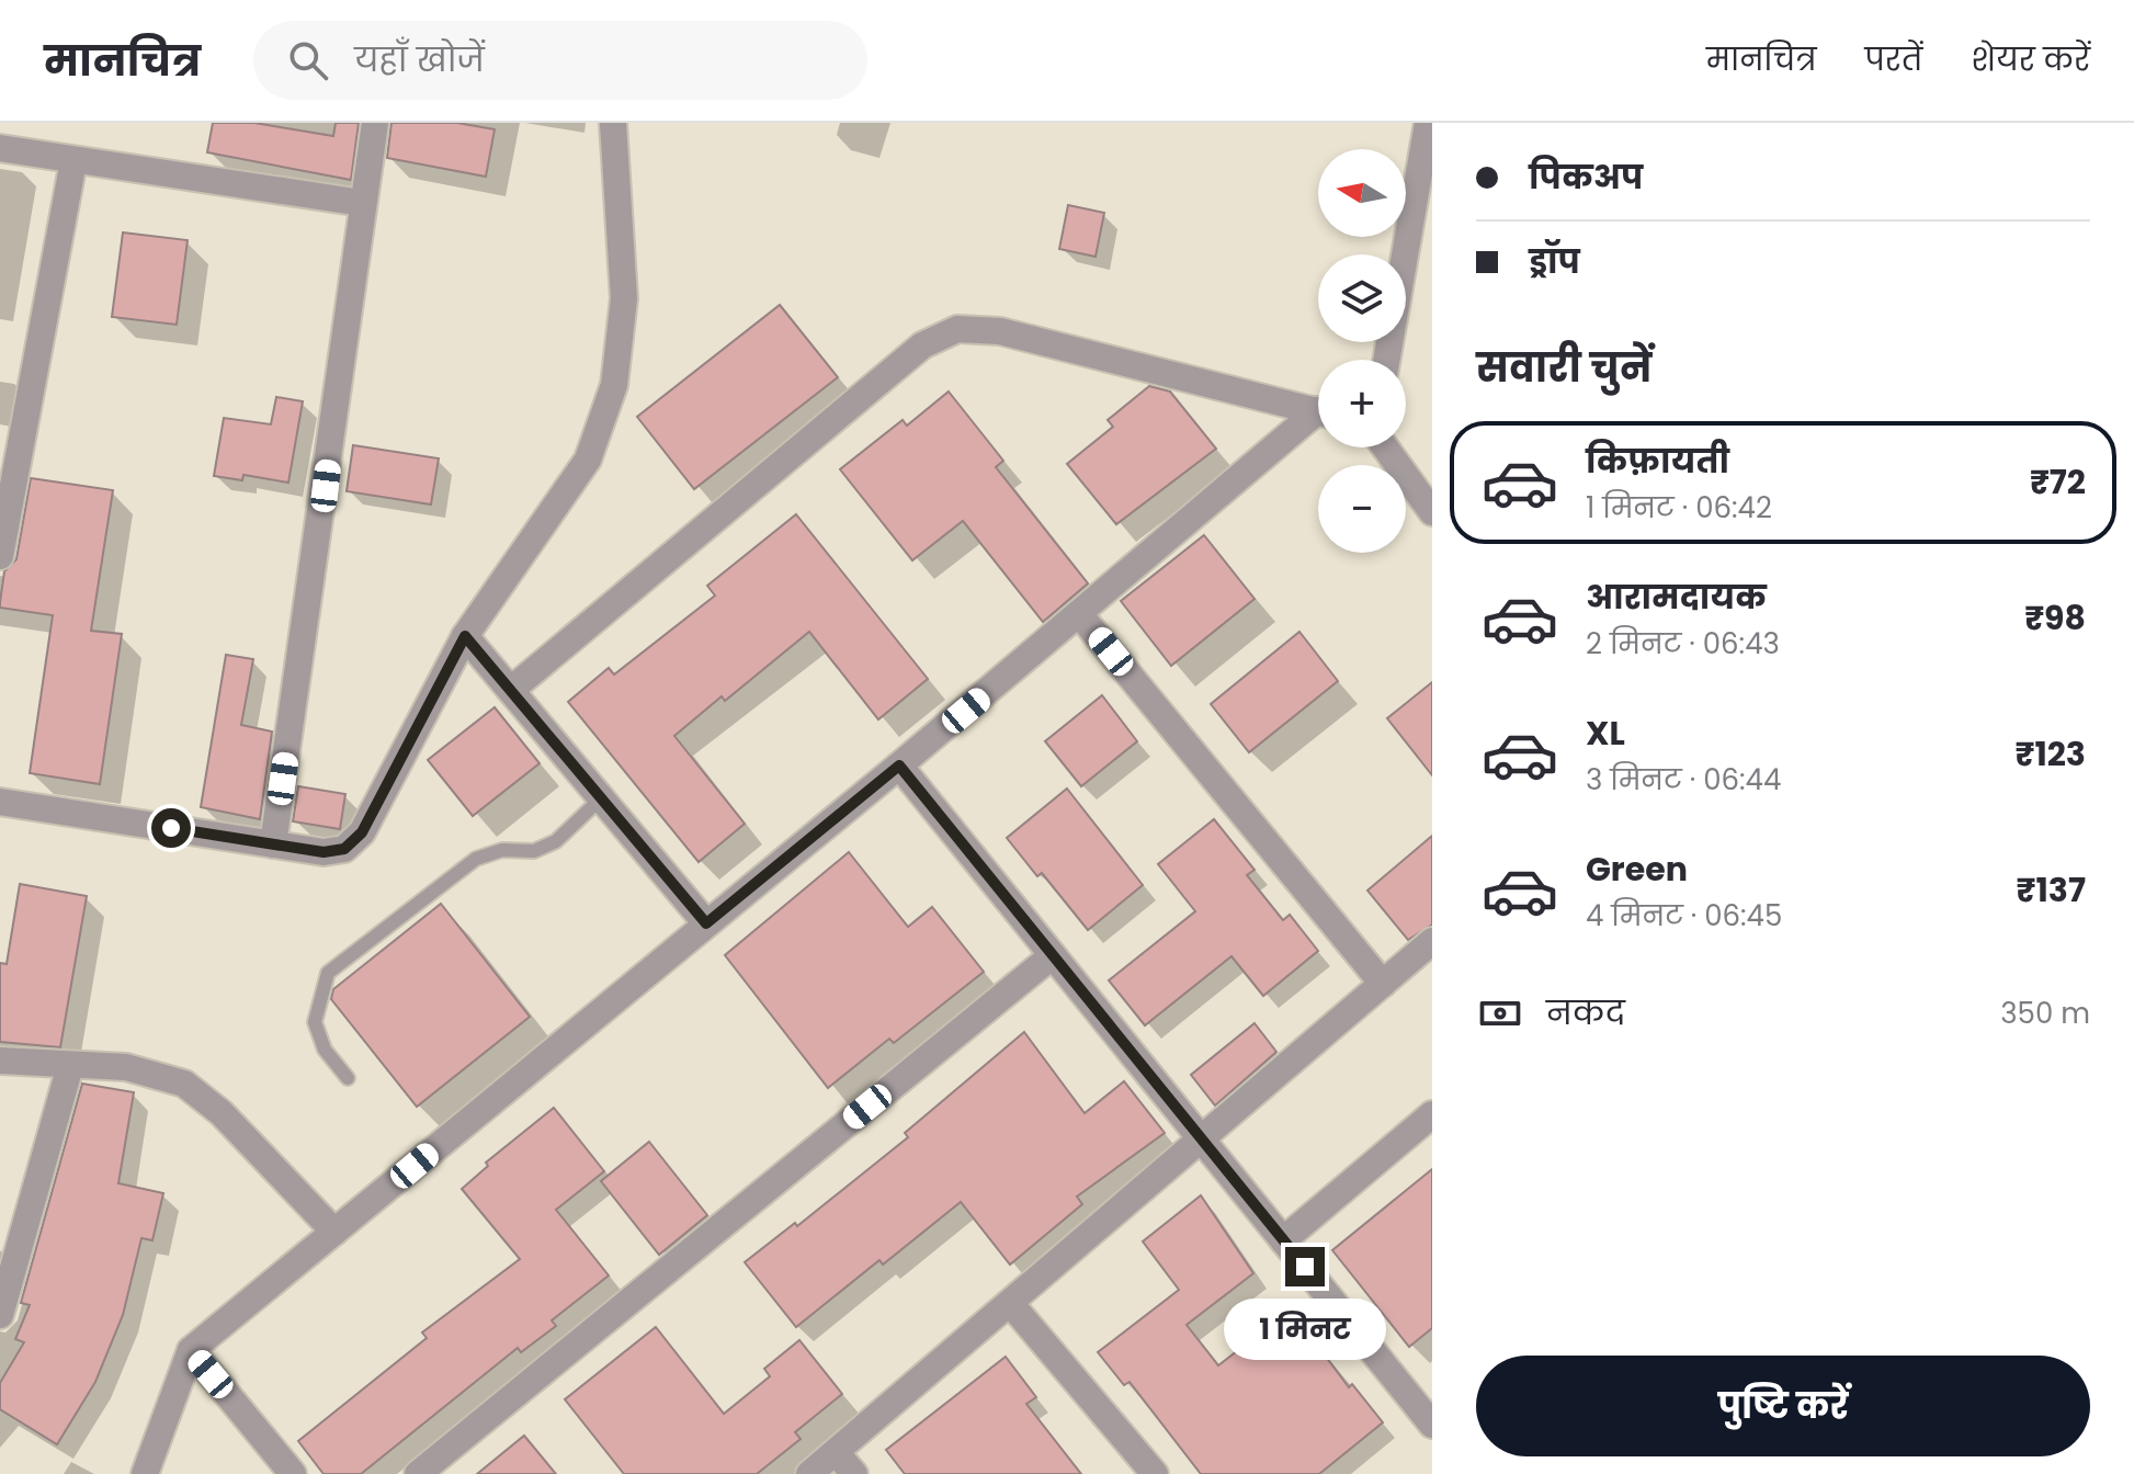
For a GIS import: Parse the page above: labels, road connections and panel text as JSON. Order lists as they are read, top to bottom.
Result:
{
  "north": "left",
  "page": {
    "header": "मानचित्र",
    "search": "यहाँ खोजें",
    "nav": ["मानचित्र", "परतें", "शेयर करें"],
    "banner": ["पिकअप", "ड्रॉप"],
    "map_buttons": ["+", "−"],
    "heading": "सवारी चुनें",
    "list": [
      {
        "name": "किफ़ायती",
        "note": "1 मिनट · 06:42",
        "value": "₹72"
      },
      {
        "name": "आरामदायक",
        "note": "2 मिनट · 06:43",
        "value": "₹98"
      },
      {
        "name": "XL",
        "note": "3 मिनट · 06:44",
        "value": "₹123"
      },
      {
        "name": "Green",
        "note": "4 मिनट · 06:45",
        "value": "₹137"
      }
    ],
    "pay": ["नकद", "350 m"],
    "bubble": "1 मिनट",
    "buttons": "पुष्टि करें"
  }
}
